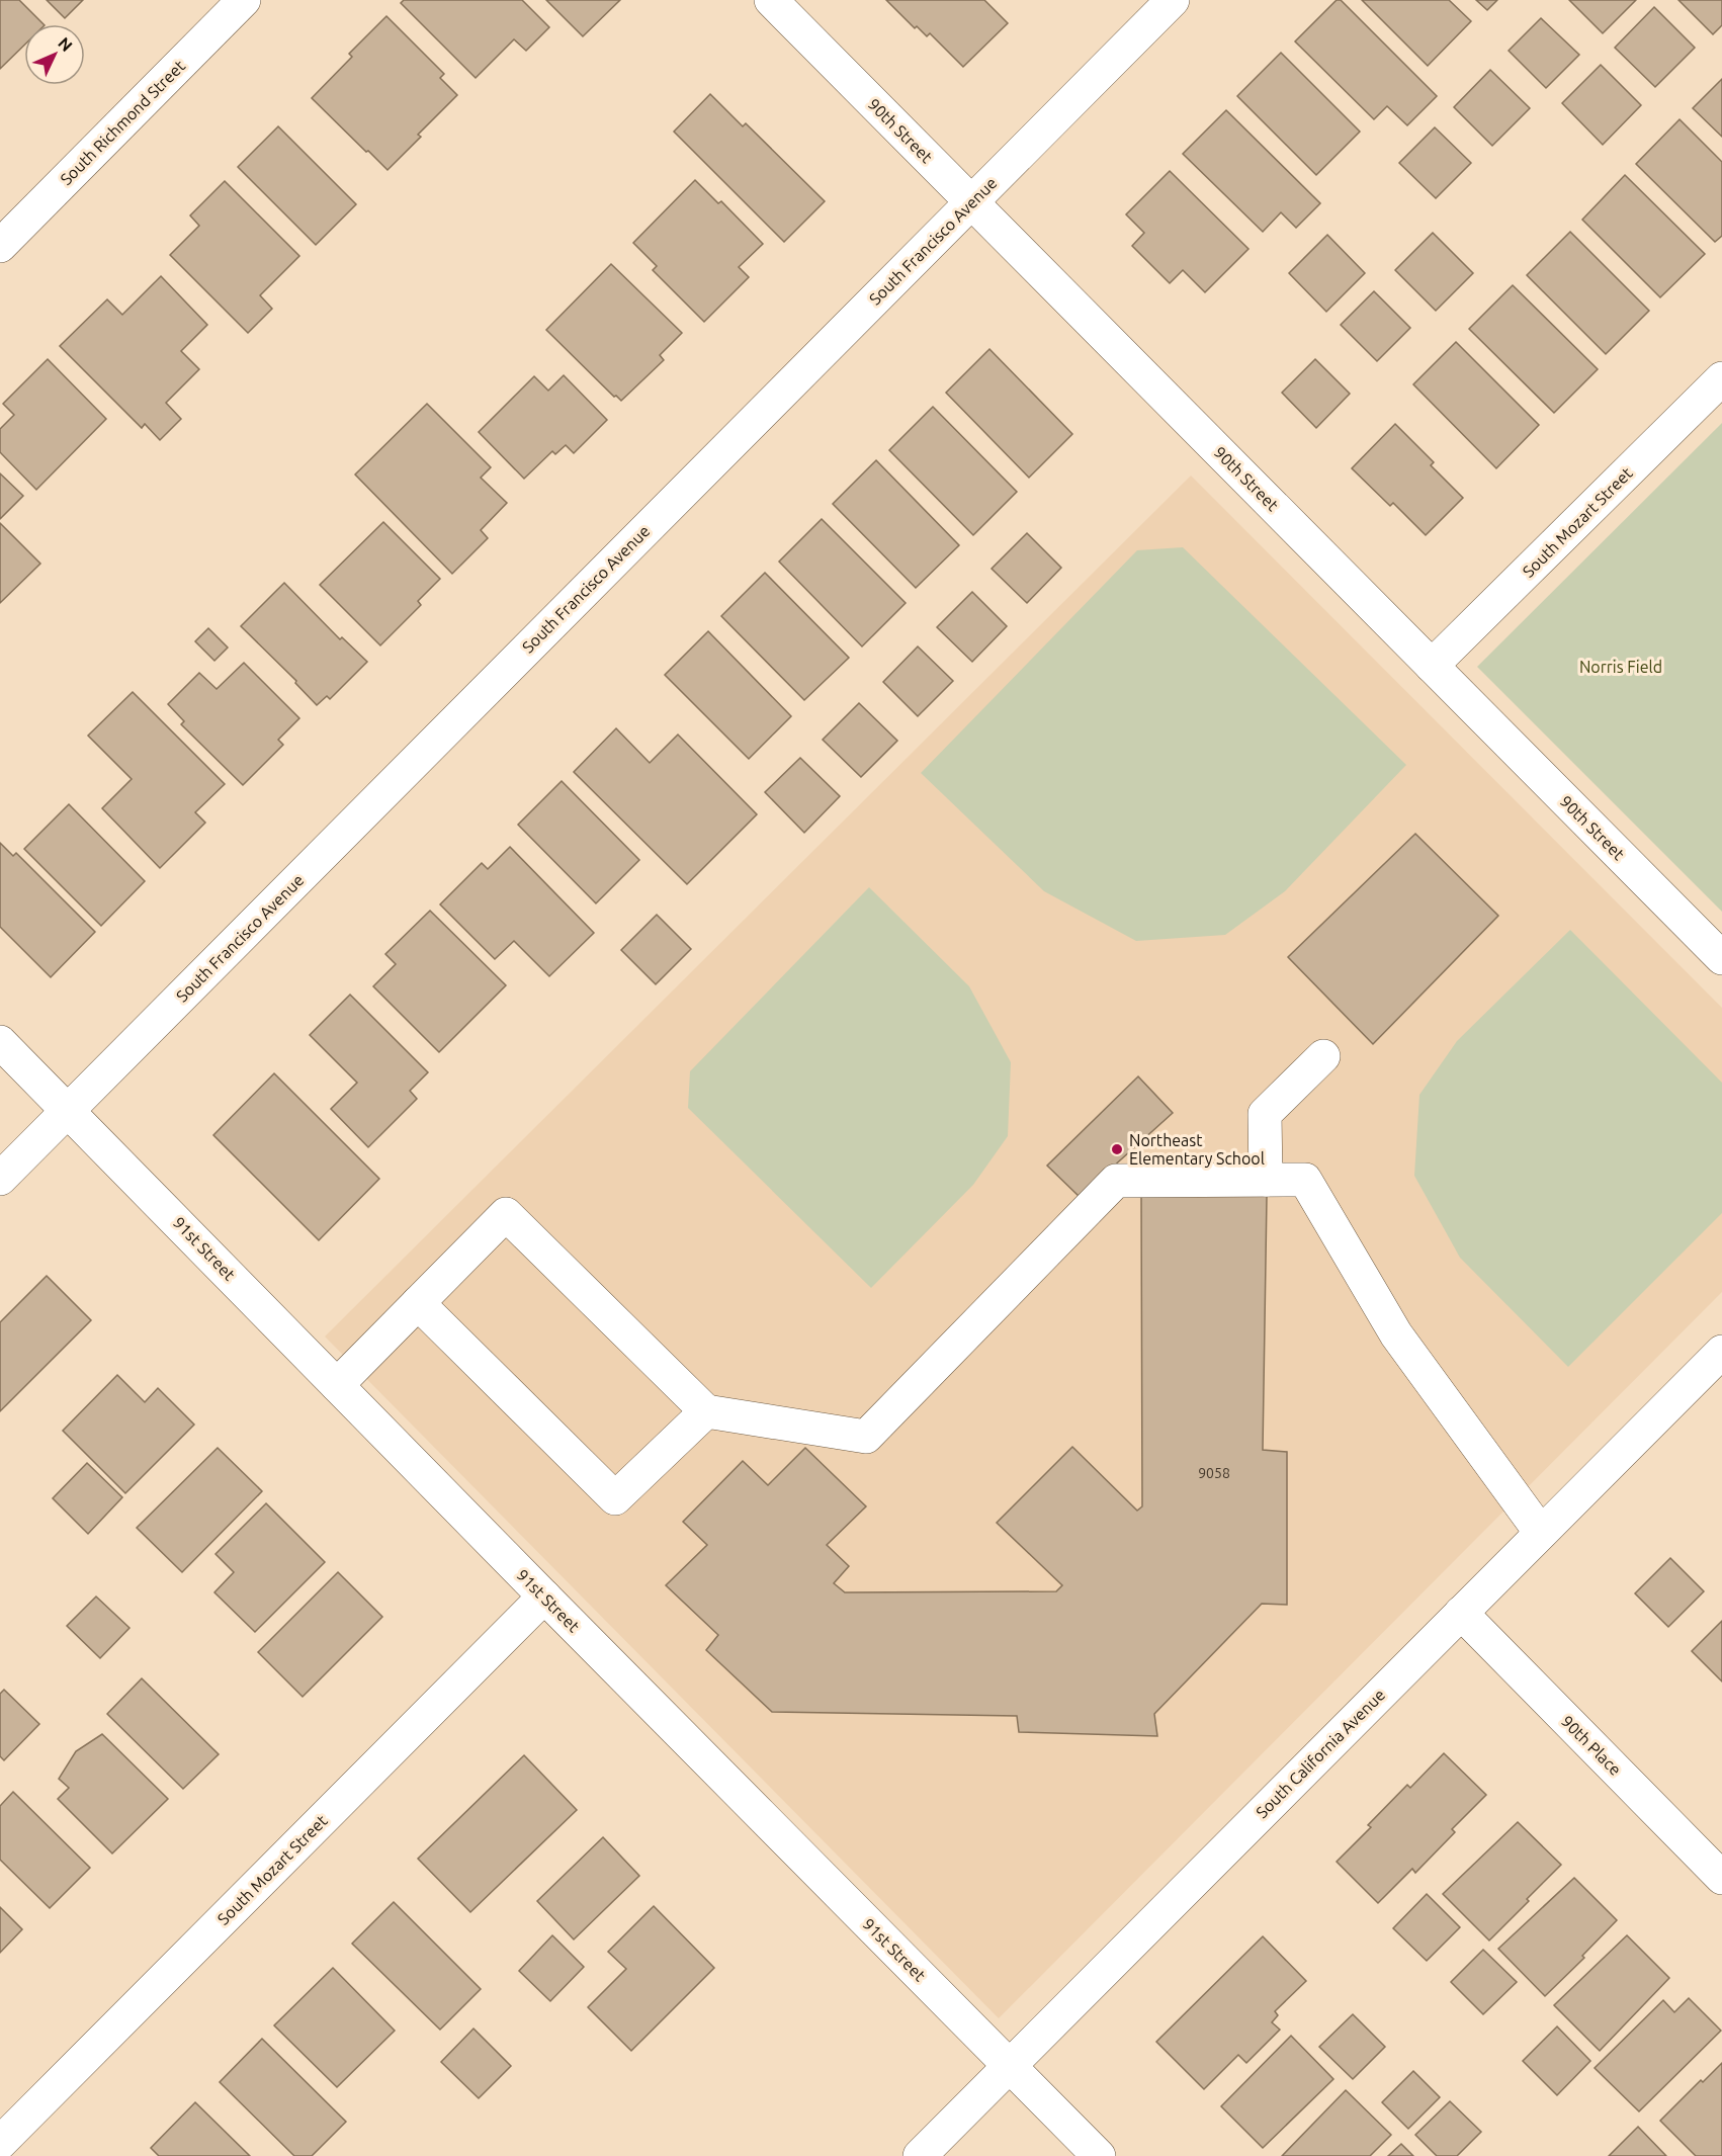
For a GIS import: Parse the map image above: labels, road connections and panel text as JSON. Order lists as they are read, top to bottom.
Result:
{
  "streets": {
    "street": [
      "South Richmond Street",
      "90th Street",
      "South Francisco Avenue",
      "South Mozart Street",
      "91st Street",
      "90th Place",
      "South California Avenue"
    ]
  },
  "crossings": [
    ["90th Street", "South Francisco Avenue"],
    ["90th Street", "South Mozart Street"],
    ["South Francisco Avenue", "91st Street"],
    ["South Mozart Street", "91st Street"],
    ["91st Street", "South California Avenue"],
    ["90th Place", "South California Avenue"]
  ],
  "parks": ["Norris Field"],
  "places": ["Northeast Elementary School"],
  "house_numbers": ["9058"],
  "north": "top right"
}
